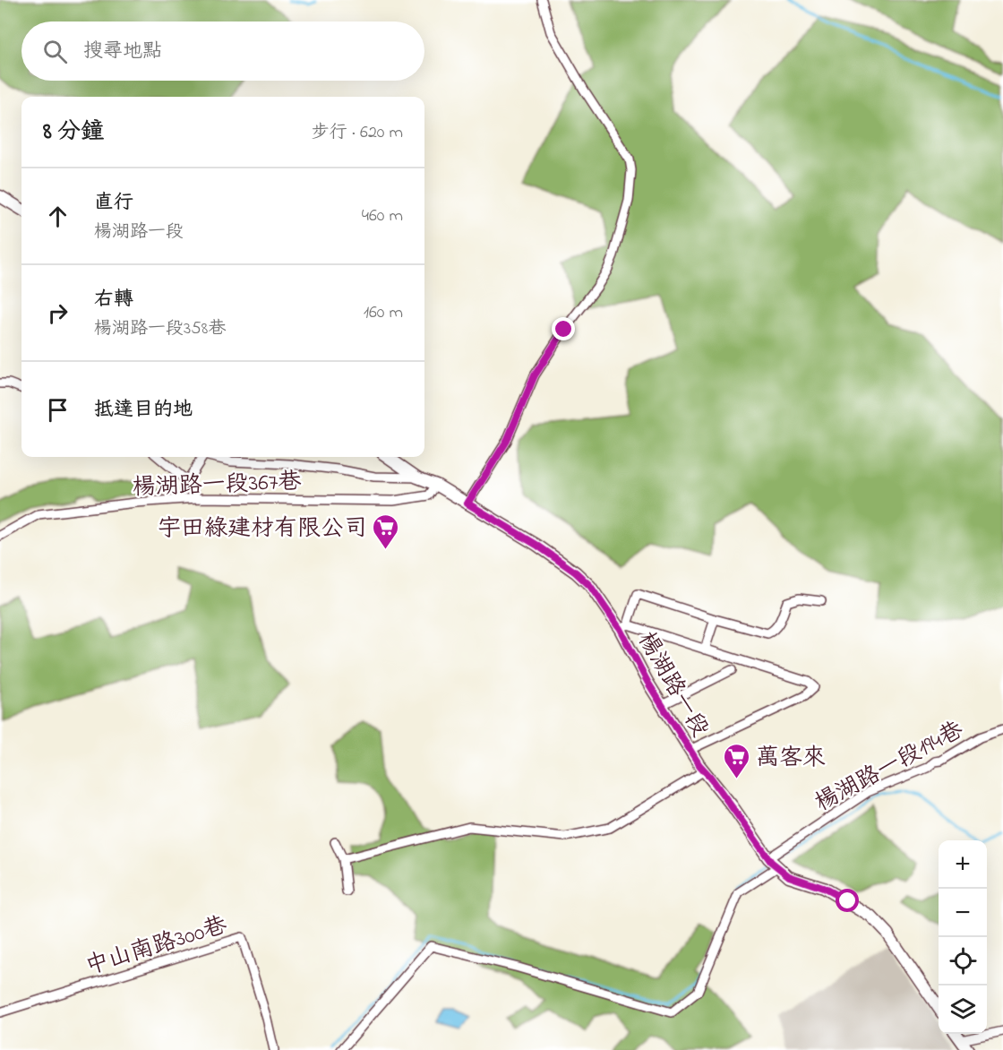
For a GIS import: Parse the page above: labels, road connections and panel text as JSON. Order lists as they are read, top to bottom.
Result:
{
  "streets": {
    "street": [
      "楊湖路一段367巷",
      "楊湖路一段",
      "楊湖路一段194巷",
      "中山南路300巷"
    ]
  },
  "crossings": [
    ["楊湖路一段367巷", "楊湖路一段"],
    ["楊湖路一段", "楊湖路一段194巷"]
  ],
  "places": {
    "supermarket": ["宇田綠建材有限公司", "萬客來"]
  },
  "page": {
    "search": "搜尋地點",
    "heading": ["8 分鐘", "步行 · 620 m"],
    "list": [
      ["直行", "楊湖路一段", "460 m"],
      ["右轉", "楊湖路一段358巷", "160 m"],
      "抵達目的地"
    ],
    "map_buttons": ["+", "−"]
  }
}
